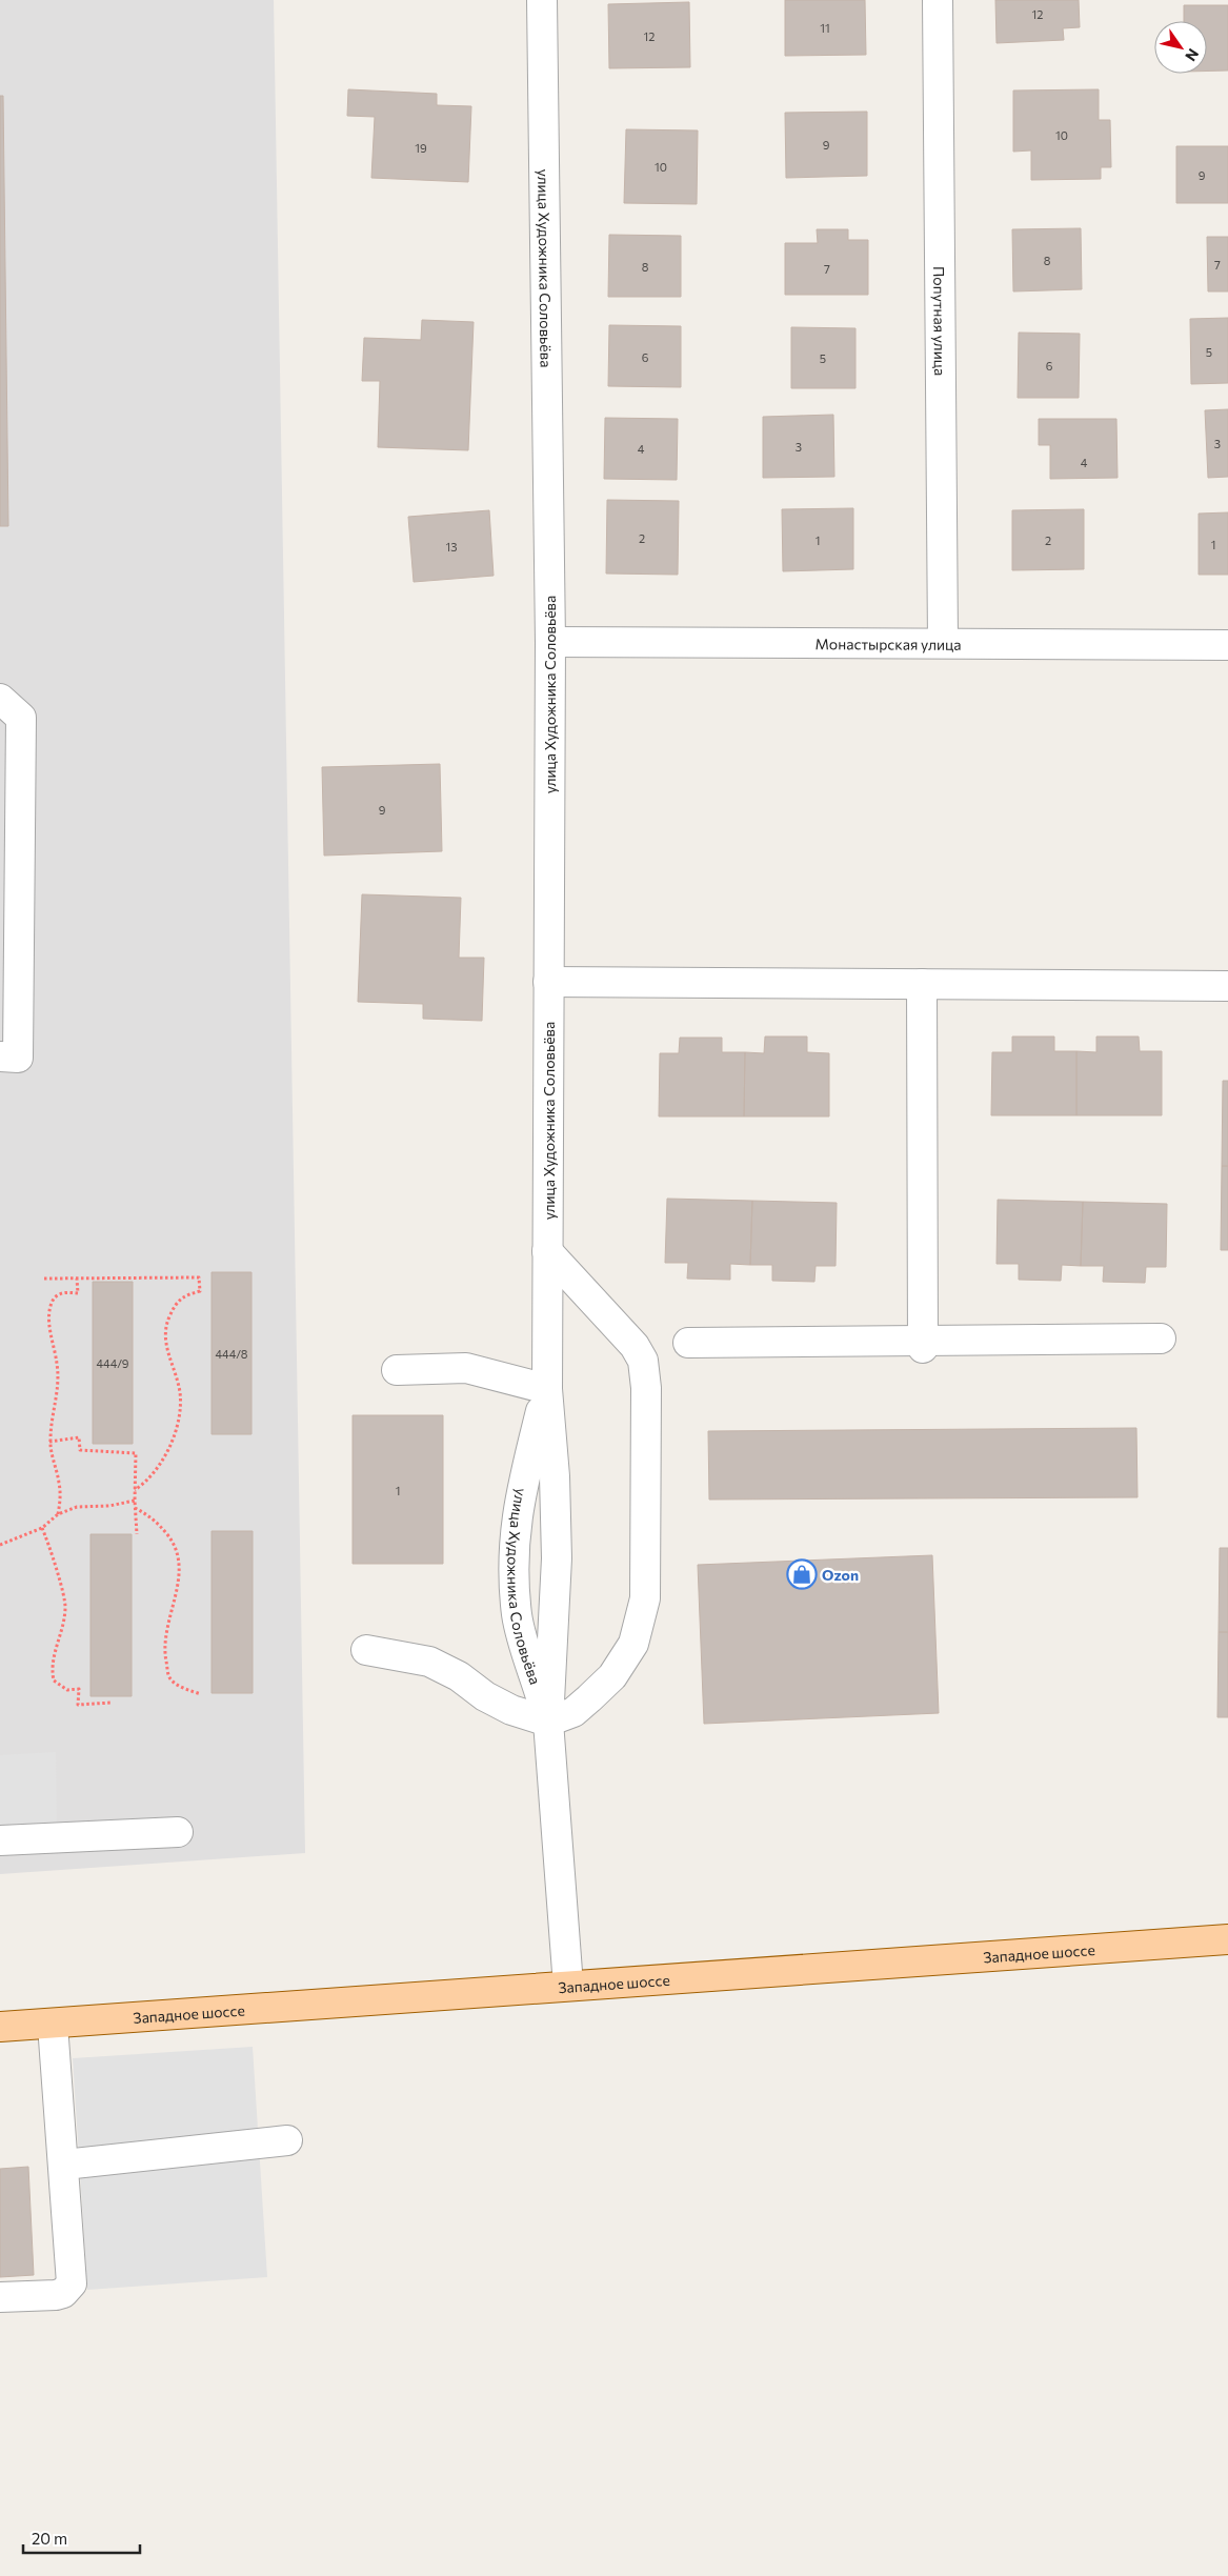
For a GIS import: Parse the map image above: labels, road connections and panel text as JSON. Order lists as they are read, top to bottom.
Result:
{
  "streets": {
    "main road": ["Западное шоссе"],
    "street": ["улица Художника Соловьёва", "Попутная улица", "Монастырская улица"]
  },
  "crossings": [
    ["улица Художника Соловьёва", "Монастырская улица"],
    ["улица Художника Соловьёва", "Западное шоссе"],
    ["Попутная улица", "Монастырская улица"]
  ],
  "places": {
    "shop": ["Ozon"]
  },
  "house_numbers": [
    "12",
    "11",
    "12",
    "10",
    "9",
    "19",
    "10",
    "9",
    "8",
    "7",
    "8",
    "7",
    "5",
    "6",
    "5",
    "6",
    "3",
    "3",
    "4",
    "4",
    "2",
    "1",
    "2",
    "1",
    "13",
    "9",
    "444/8",
    "444/9",
    "1"
  ],
  "scale_bar": "20 m",
  "north": "bottom right"
}
